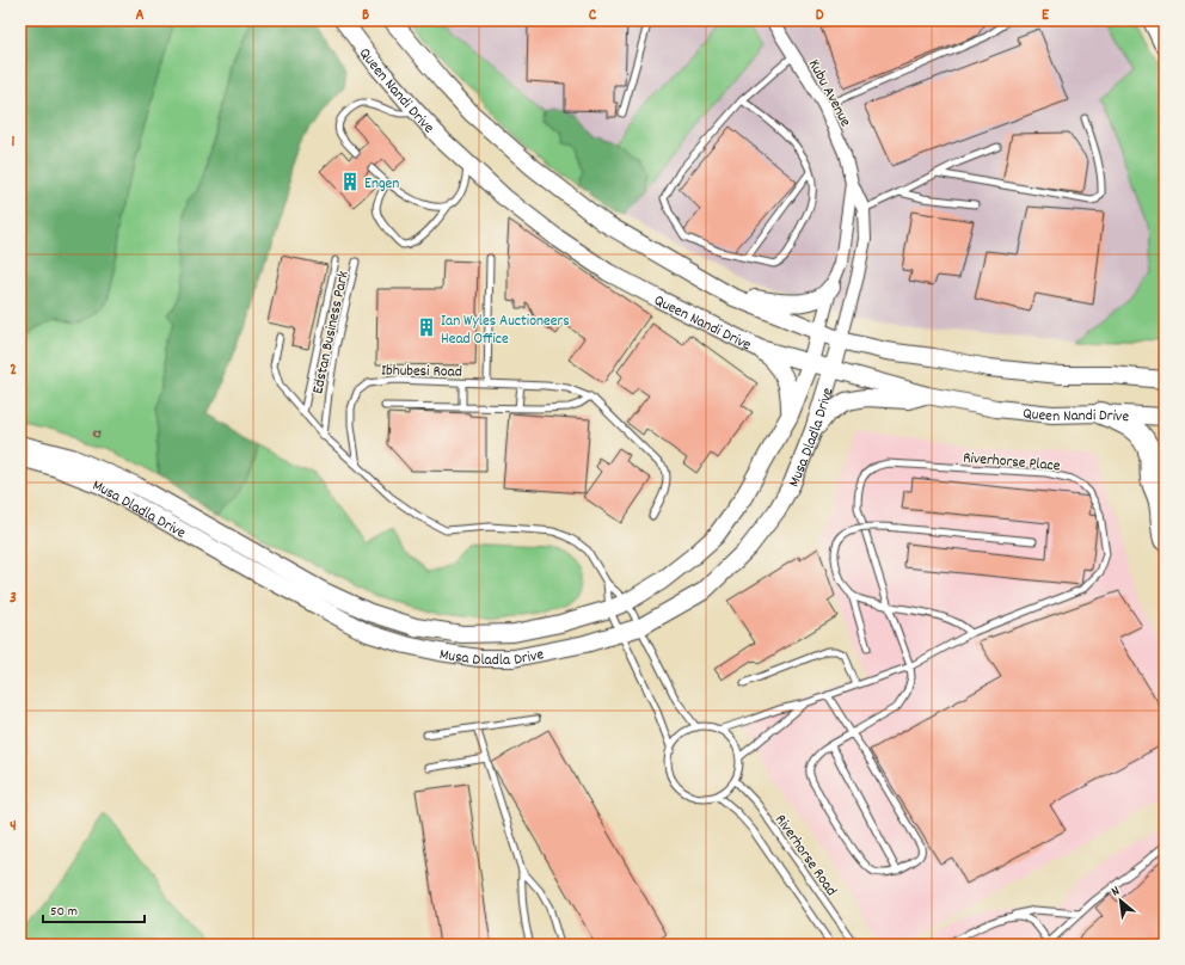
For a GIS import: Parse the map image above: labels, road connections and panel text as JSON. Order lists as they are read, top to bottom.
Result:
{
  "streets": {
    "main road": ["Queen Nandi Drive", "Musa Dladla Drive"],
    "street": ["Kubu Avenue"],
    "lane": [
      "Edstan Business Park",
      "Ibhubesi Road",
      "Riverhorse Place",
      "Riverhorse Road"
    ]
  },
  "crossings": [
    ["Queen Nandi Drive", "Musa Dladla Drive"],
    ["Kubu Avenue", "Musa Dladla Drive"],
    ["Edstan Business Park", "Ibhubesi Road"],
    ["Riverhorse Place", "Riverhorse Road"]
  ],
  "places": {
    "building": ["Engen", "Ian Wyles Auctioneers Head Office"]
  },
  "scale_bar": "50 m",
  "north": "top left",
  "grid": {
    "columns": [
      "A",
      "B",
      "C",
      "D",
      "E"
    ],
    "rows": [
      "1",
      "2",
      "3",
      "4"
    ]
  }
}
